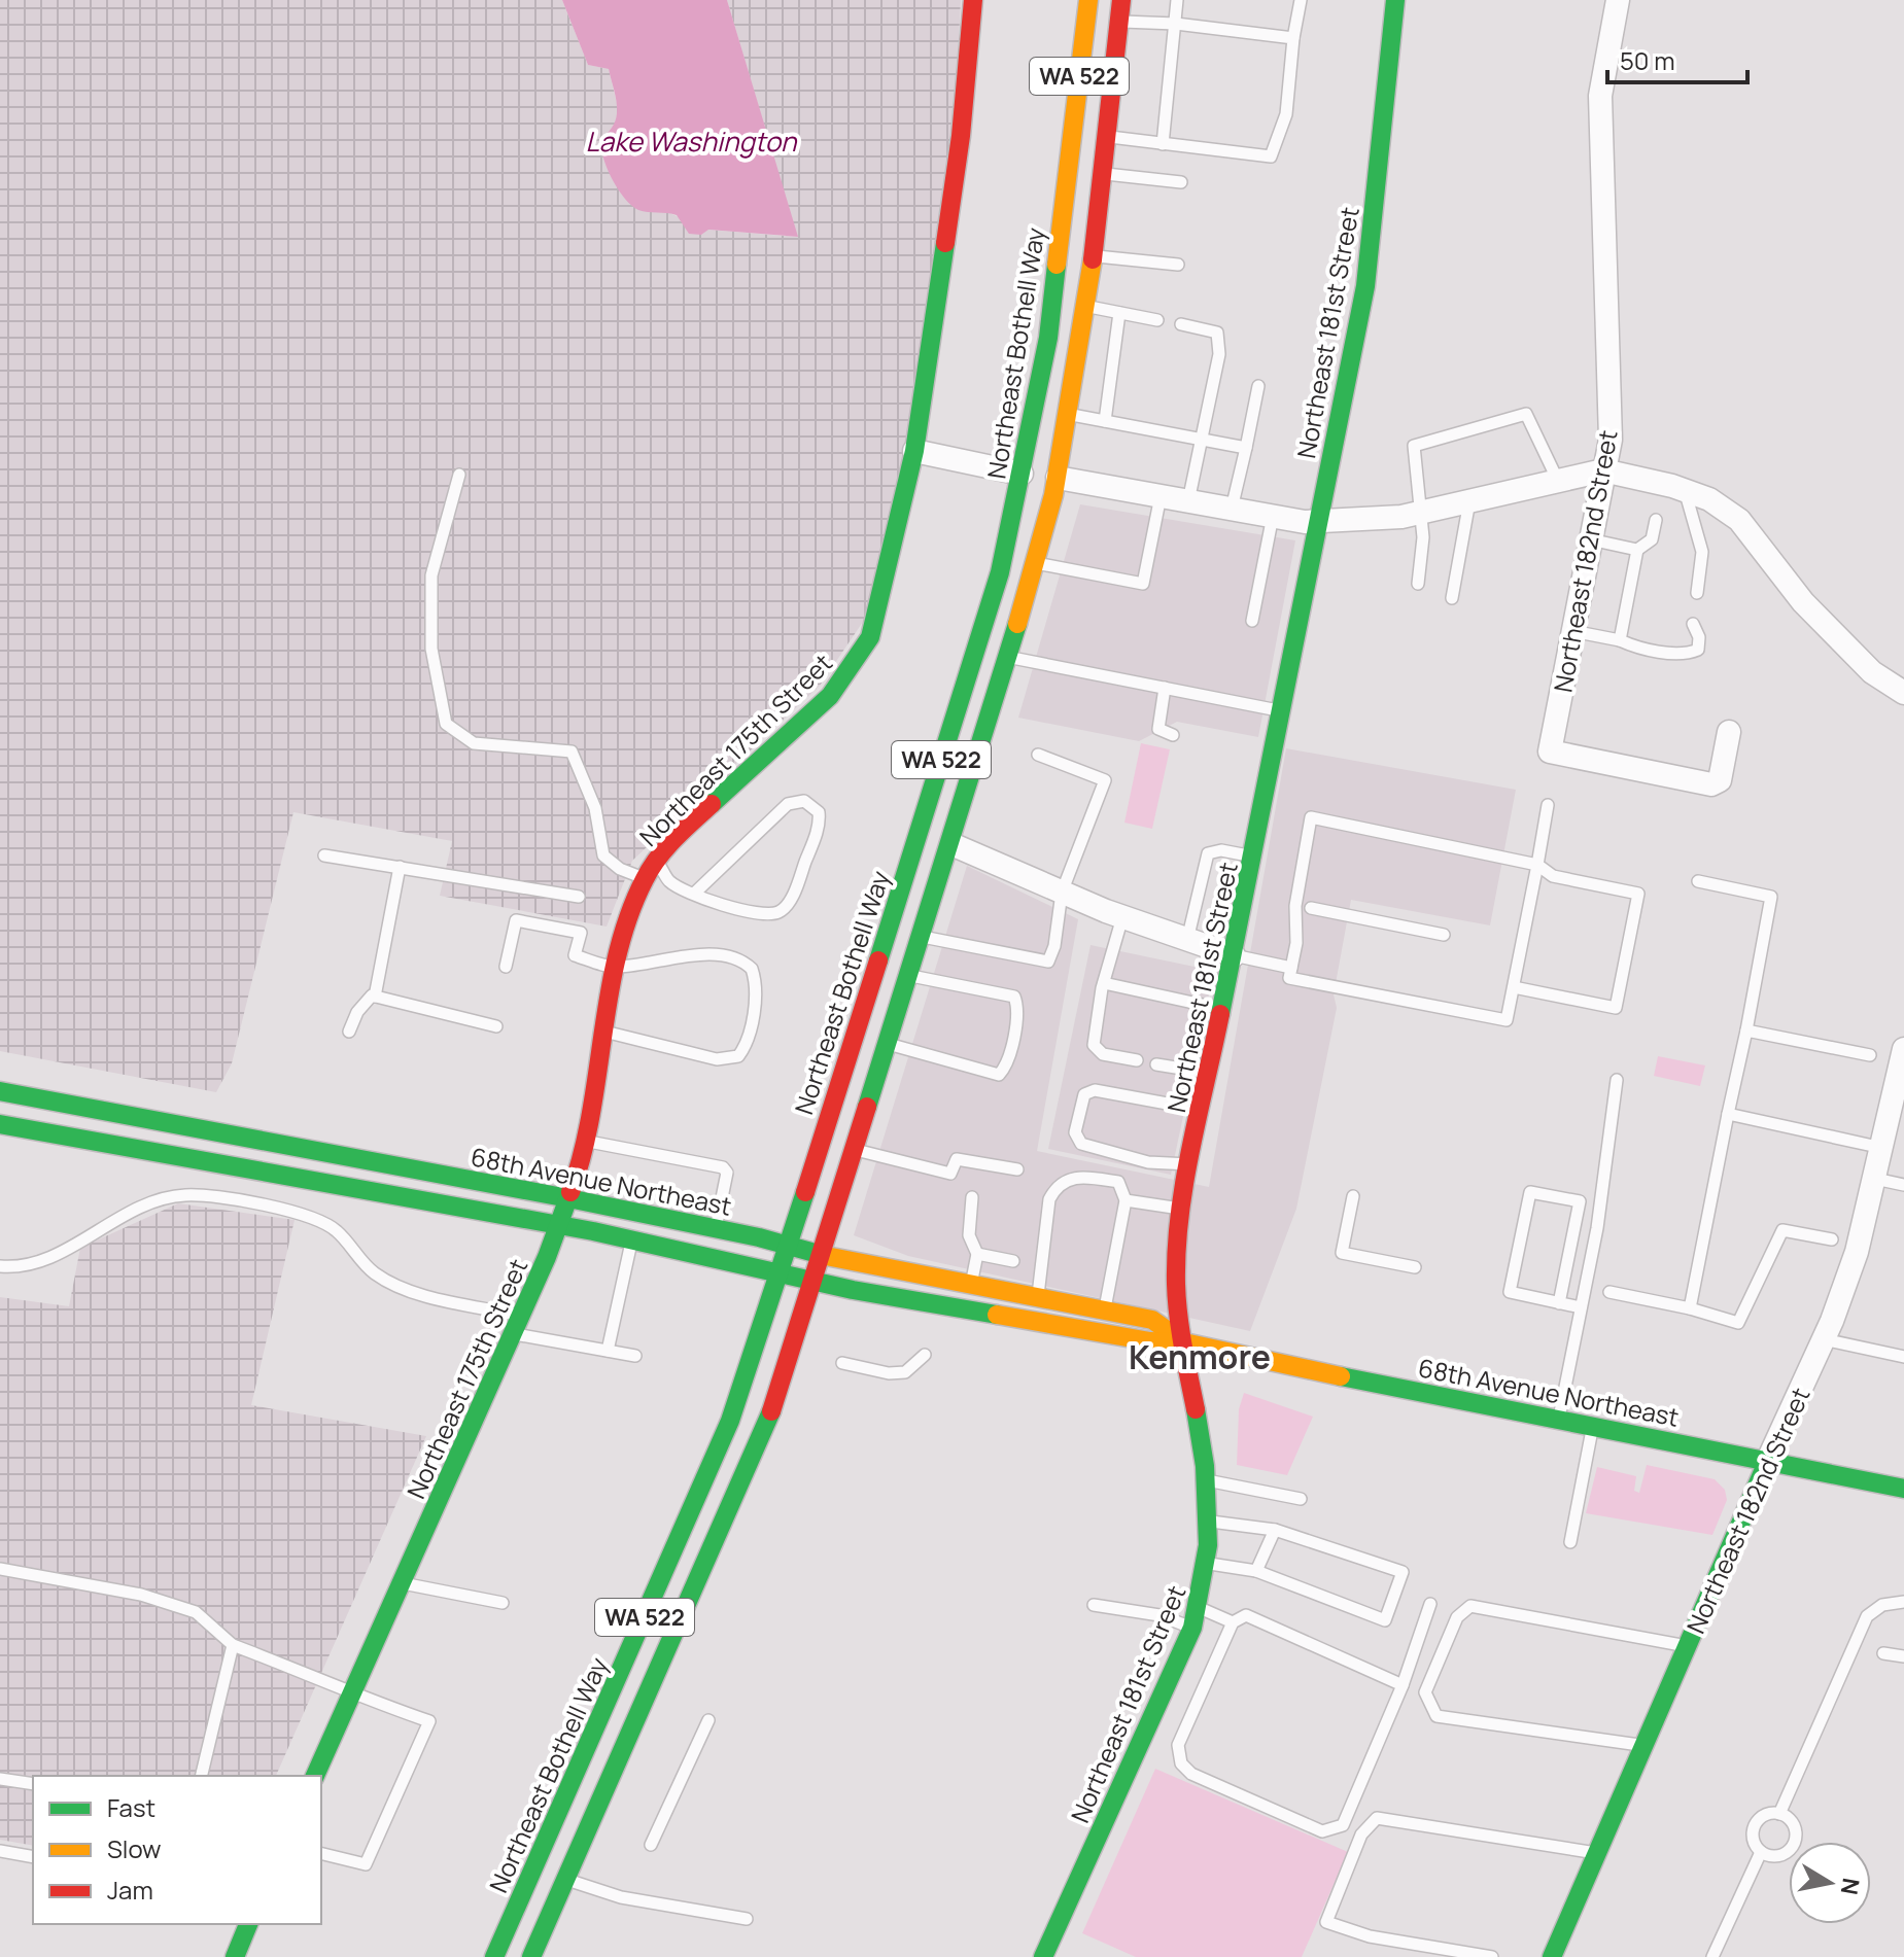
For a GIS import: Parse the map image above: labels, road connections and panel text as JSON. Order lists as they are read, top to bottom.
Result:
{
  "streets": {
    "main road": [
      "WA 522",
      "Northeast 181st Street",
      "Northeast Bothell Way",
      "Northeast 182nd Street",
      "Northeast 175th Street",
      "68th Avenue Northeast"
    ]
  },
  "crossings": [
    ["WA 522", "68th Avenue Northeast"],
    ["Northeast 181st Street", "68th Avenue Northeast"],
    ["Northeast Bothell Way", "68th Avenue Northeast"],
    ["Northeast 182nd Street", "68th Avenue Northeast"],
    ["Northeast 175th Street", "68th Avenue Northeast"]
  ],
  "districts": ["Kenmore"],
  "water": ["Lake Washington"],
  "legend": ["Fast", "Slow", "Jam"],
  "scale_bar": "50 m",
  "north": "right"
}
